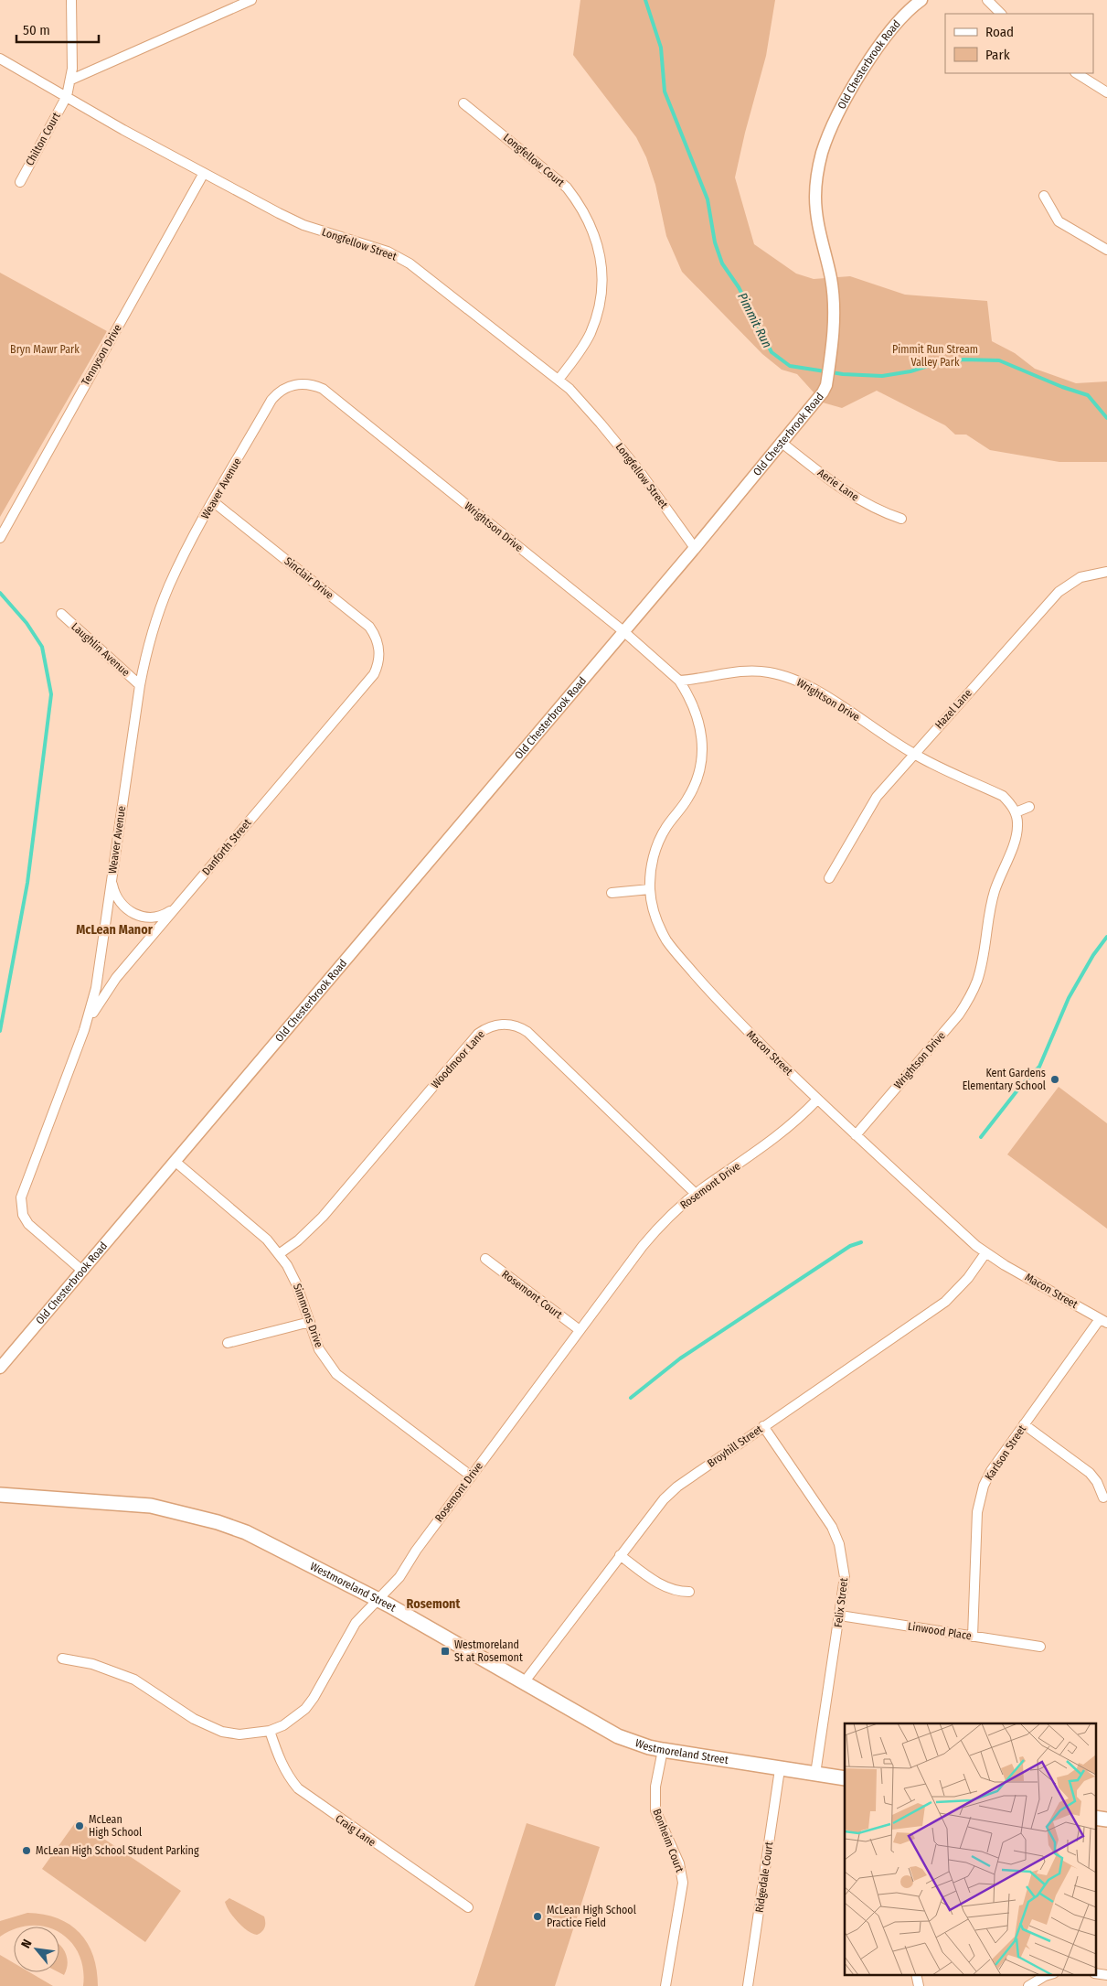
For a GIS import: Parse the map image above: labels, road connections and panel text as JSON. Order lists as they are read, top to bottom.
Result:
{
  "streets": {
    "main road": ["Westmoreland Street"],
    "street": [
      "Old Chesterbrook Road",
      "Chilton Court",
      "Longfellow Court",
      "Longfellow Street",
      "Tennyson Drive",
      "Aerie Lane",
      "Weaver Avenue",
      "Wrightson Drive",
      "Sinclair Drive",
      "Laughlin Avenue",
      "Hazel Lane",
      "Danforth Street",
      "Macon Street",
      "Woodmoor Lane",
      "Rosemont Drive",
      "Rosemont Court",
      "Simmons Drive",
      "Broyhill Street",
      "Karlson Street",
      "Felix Street",
      "Linwood Place",
      "Craig Lane",
      "Bonheim Court",
      "Ridgedale Court"
    ]
  },
  "crossings": [
    ["Old Chesterbrook Road", "Longfellow Street"],
    ["Old Chesterbrook Road", "Aerie Lane"],
    ["Old Chesterbrook Road", "Weaver Avenue"],
    ["Old Chesterbrook Road", "Wrightson Drive"],
    ["Old Chesterbrook Road", "Simmons Drive"],
    ["Chilton Court", "Longfellow Street"],
    ["Longfellow Court", "Longfellow Street"],
    ["Longfellow Street", "Tennyson Drive"],
    ["Weaver Avenue", "Wrightson Drive"],
    ["Weaver Avenue", "Sinclair Drive"],
    ["Weaver Avenue", "Laughlin Avenue"],
    ["Weaver Avenue", "Danforth Street"],
    ["Wrightson Drive", "Hazel Lane"],
    ["Wrightson Drive", "Macon Street"],
    ["Sinclair Drive", "Danforth Street"],
    ["Macon Street", "Rosemont Drive"],
    ["Macon Street", "Broyhill Street"],
    ["Macon Street", "Karlson Street"],
    ["Woodmoor Lane", "Rosemont Drive"],
    ["Woodmoor Lane", "Simmons Drive"],
    ["Rosemont Drive", "Rosemont Court"],
    ["Rosemont Drive", "Simmons Drive"],
    ["Rosemont Drive", "Westmoreland Street"],
    ["Rosemont Drive", "Craig Lane"],
    ["Broyhill Street", "Westmoreland Street"],
    ["Broyhill Street", "Felix Street"],
    ["Karlson Street", "Linwood Place"],
    ["Westmoreland Street", "Felix Street"],
    ["Westmoreland Street", "Bonheim Court"],
    ["Westmoreland Street", "Ridgedale Court"],
    ["Felix Street", "Linwood Place"]
  ],
  "districts": ["McLean Manor", "Rosemont"],
  "water": ["Pimmit Run"],
  "parks": ["Bryn Mawr Park", "Pimmit Run Stream Valley Park"],
  "places": {
    "other": [
      "Kent Gardens Elementary School",
      "McLean High School",
      "McLean High School Student Parking",
      "McLean High School Practice Field"
    ],
    "transit": ["Westmoreland St at Rosemont"]
  },
  "legend": ["Road", "Park"],
  "scale_bar": "50 m",
  "north": "top left"
}
